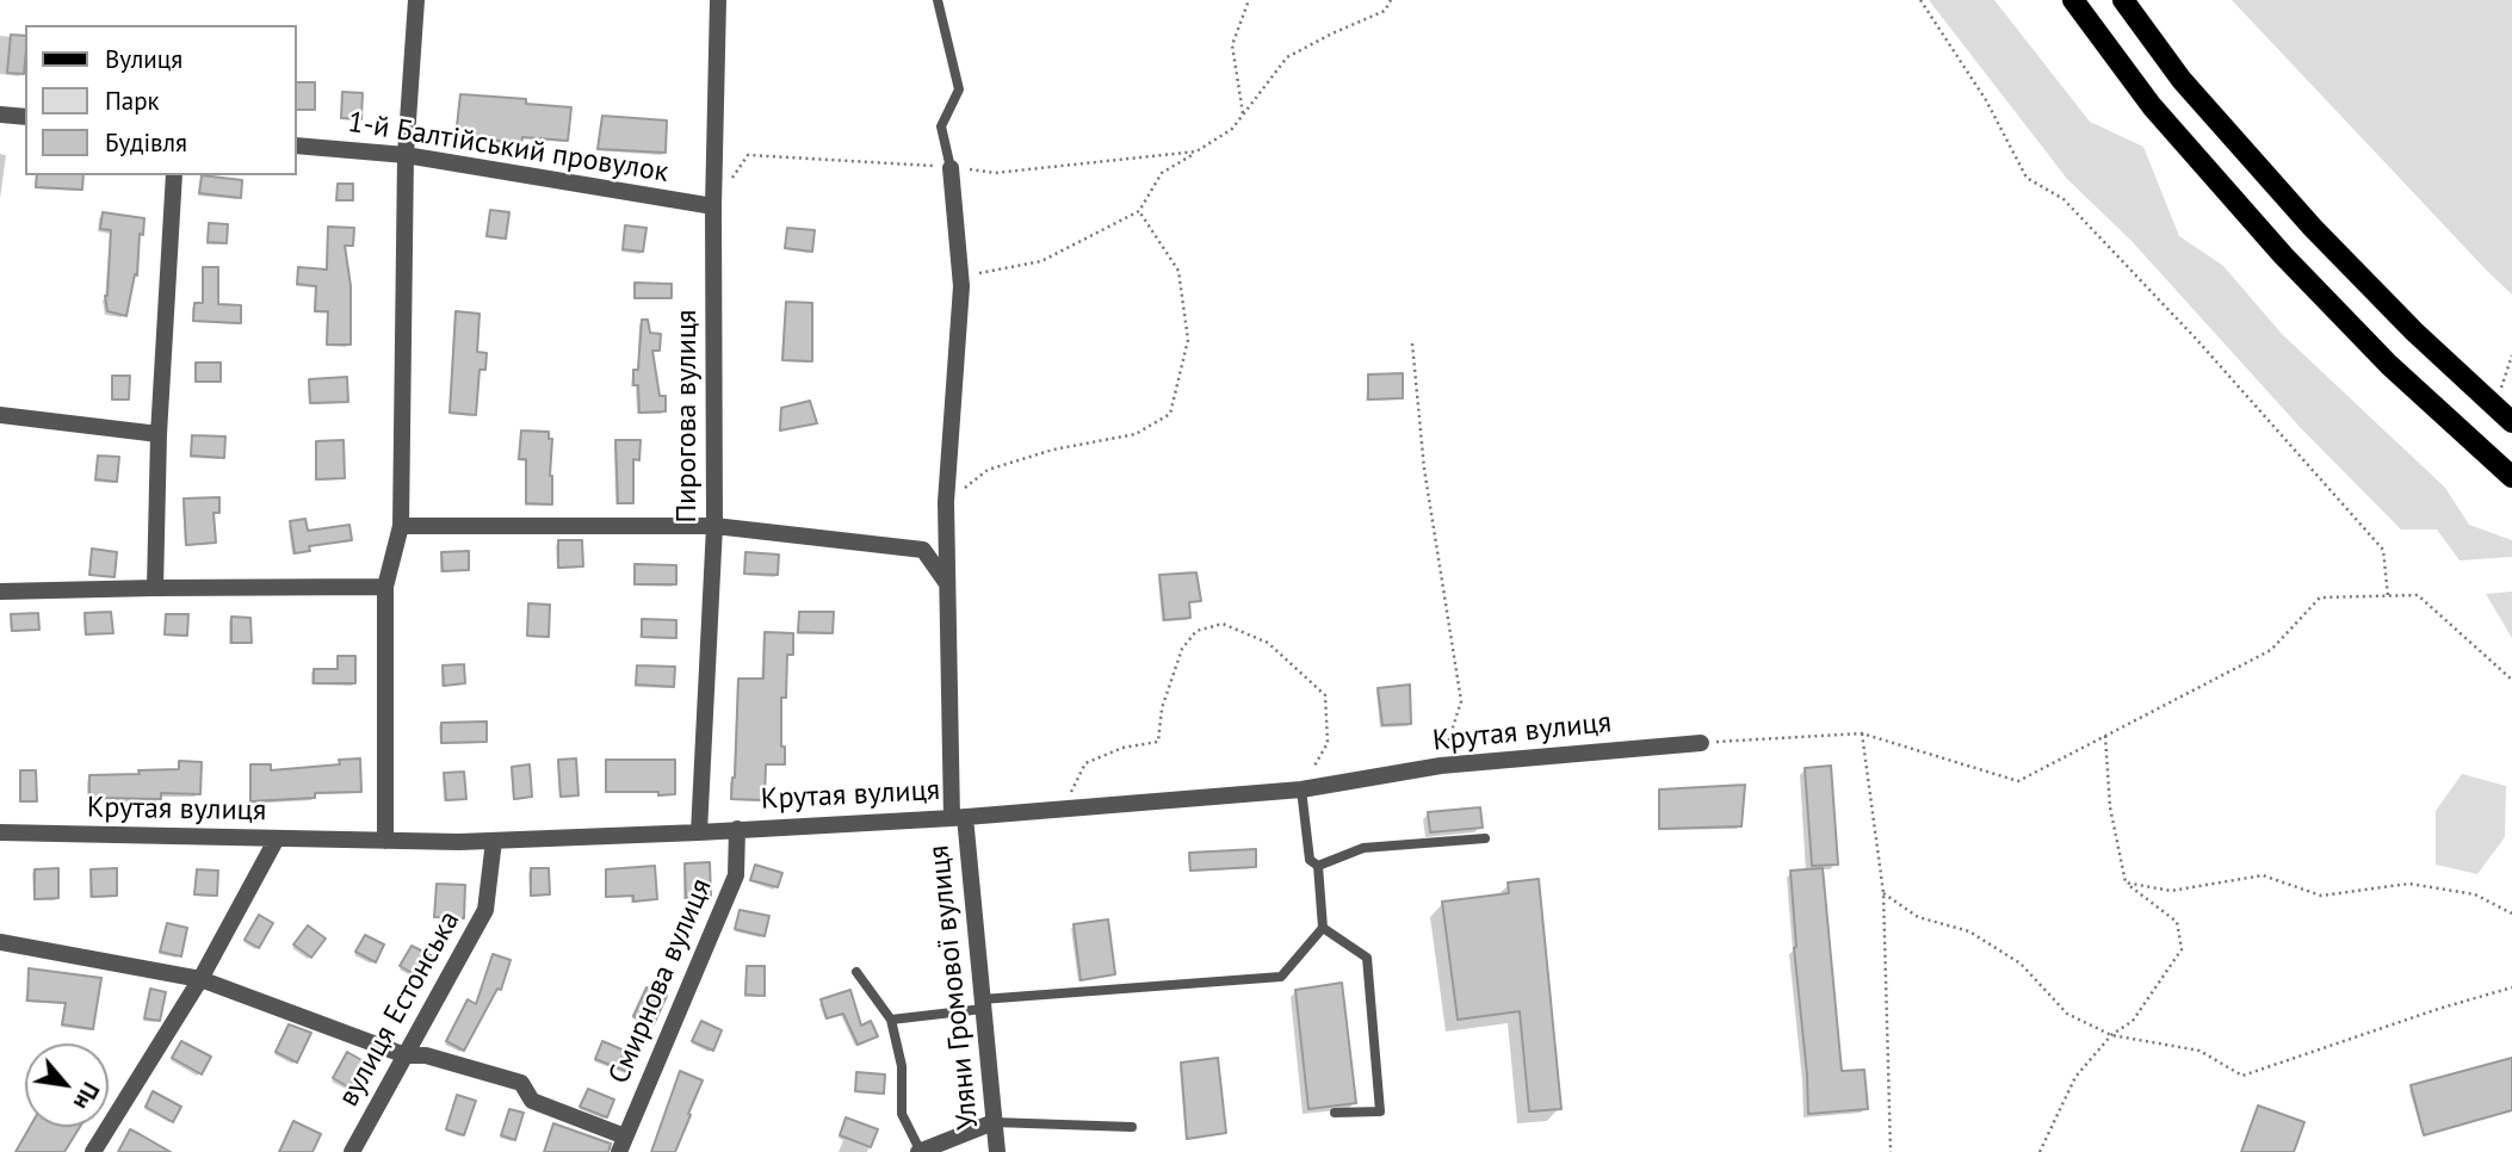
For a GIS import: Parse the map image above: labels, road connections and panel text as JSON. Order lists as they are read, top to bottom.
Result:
{
  "streets": {
    "street": [
      "1-й Балтійський провулок",
      "Пирогова вулиця",
      "Крутая вулиця",
      "Смирнова вулиця",
      "Уляни Громової вулиця",
      "вулиця Естонська"
    ]
  },
  "crossings": [
    ["1-й Балтійський провулок", "Пирогова вулиця"],
    ["Пирогова вулиця", "Крутая вулиця"],
    ["Крутая вулиця", "Смирнова вулиця"],
    ["Крутая вулиця", "Уляни Громової вулиця"],
    ["Крутая вулиця", "вулиця Естонська"]
  ],
  "legend": ["Вулиця", "Парк", "Будівля"],
  "north": "bottom right"
}
